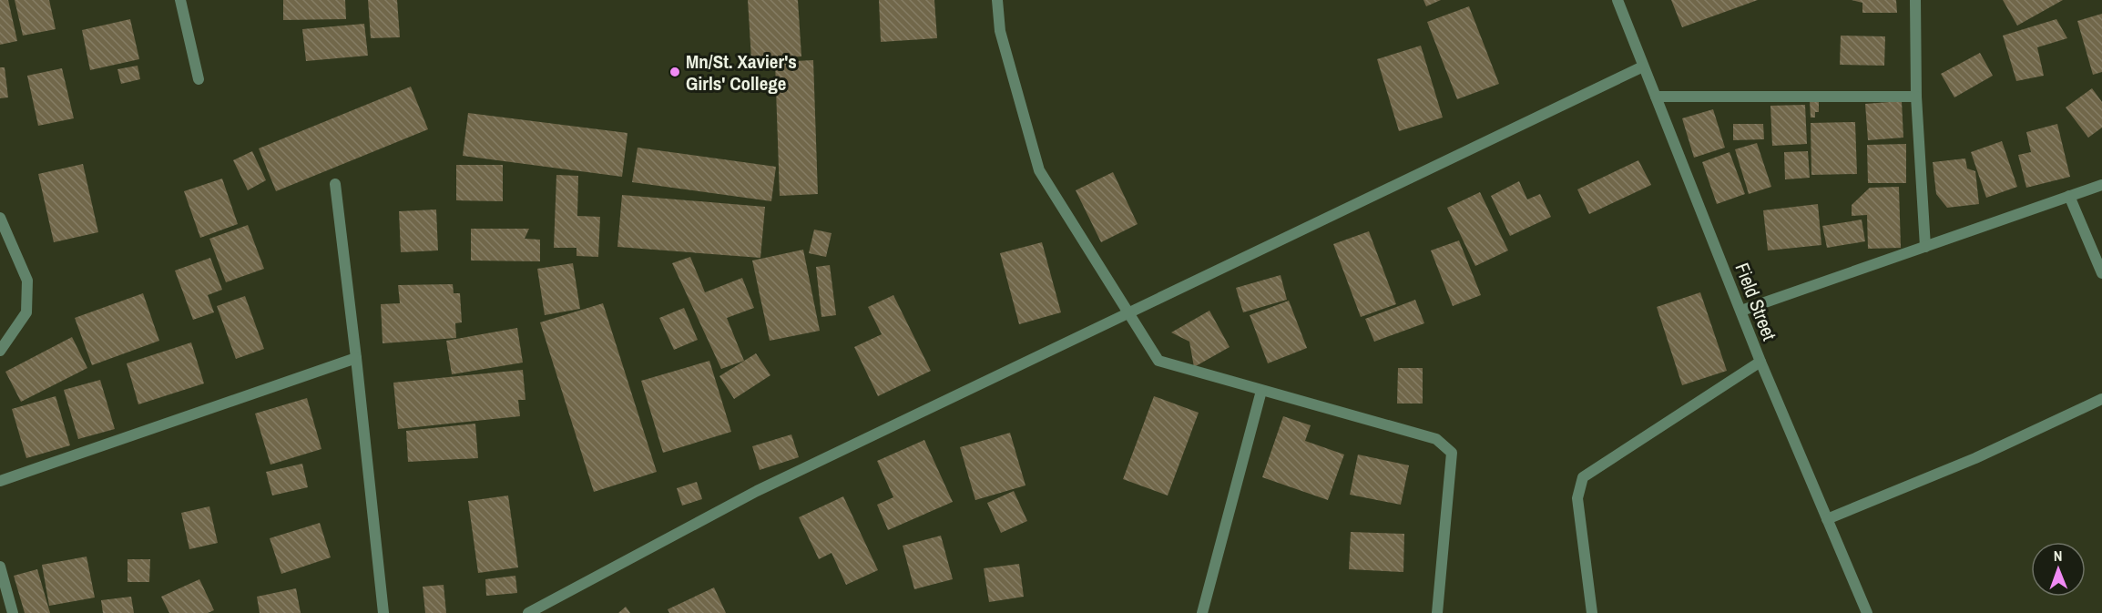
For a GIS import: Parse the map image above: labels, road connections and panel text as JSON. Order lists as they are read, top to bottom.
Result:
{
  "streets": {
    "street": ["Field Street"]
  },
  "places": ["Mn/St. Xavier's Girls' College"],
  "north": "top"
}
